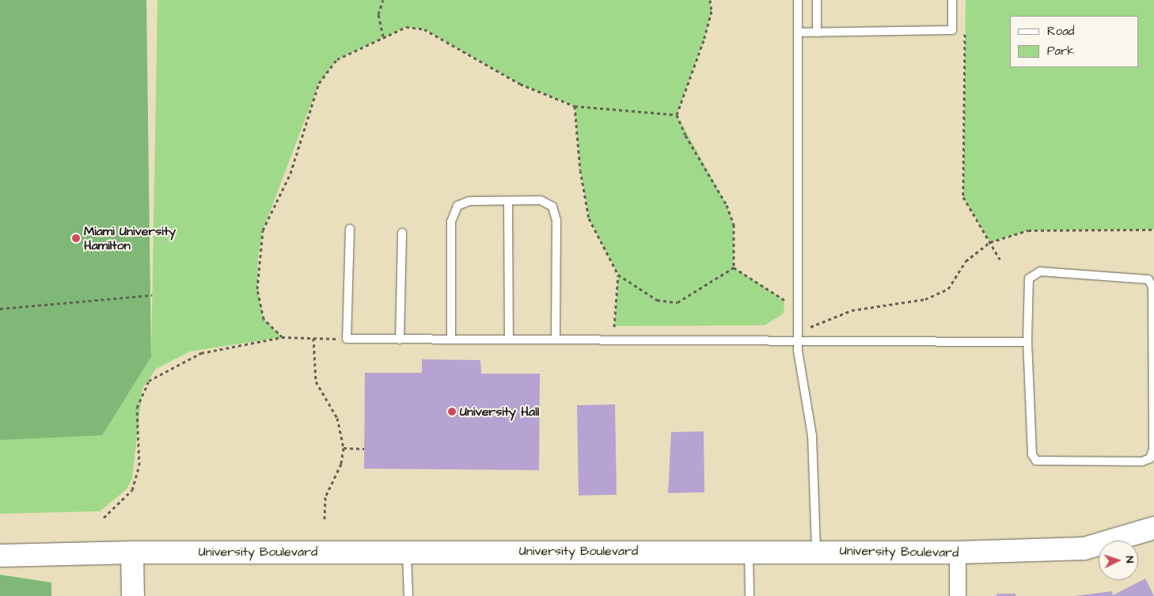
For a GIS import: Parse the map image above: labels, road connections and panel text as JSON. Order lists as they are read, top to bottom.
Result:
{
  "streets": {
    "street": ["University Boulevard"]
  },
  "places": ["Miami University Hamilton", "University Hall"],
  "legend": ["Road", "Park"],
  "north": "right"
}
